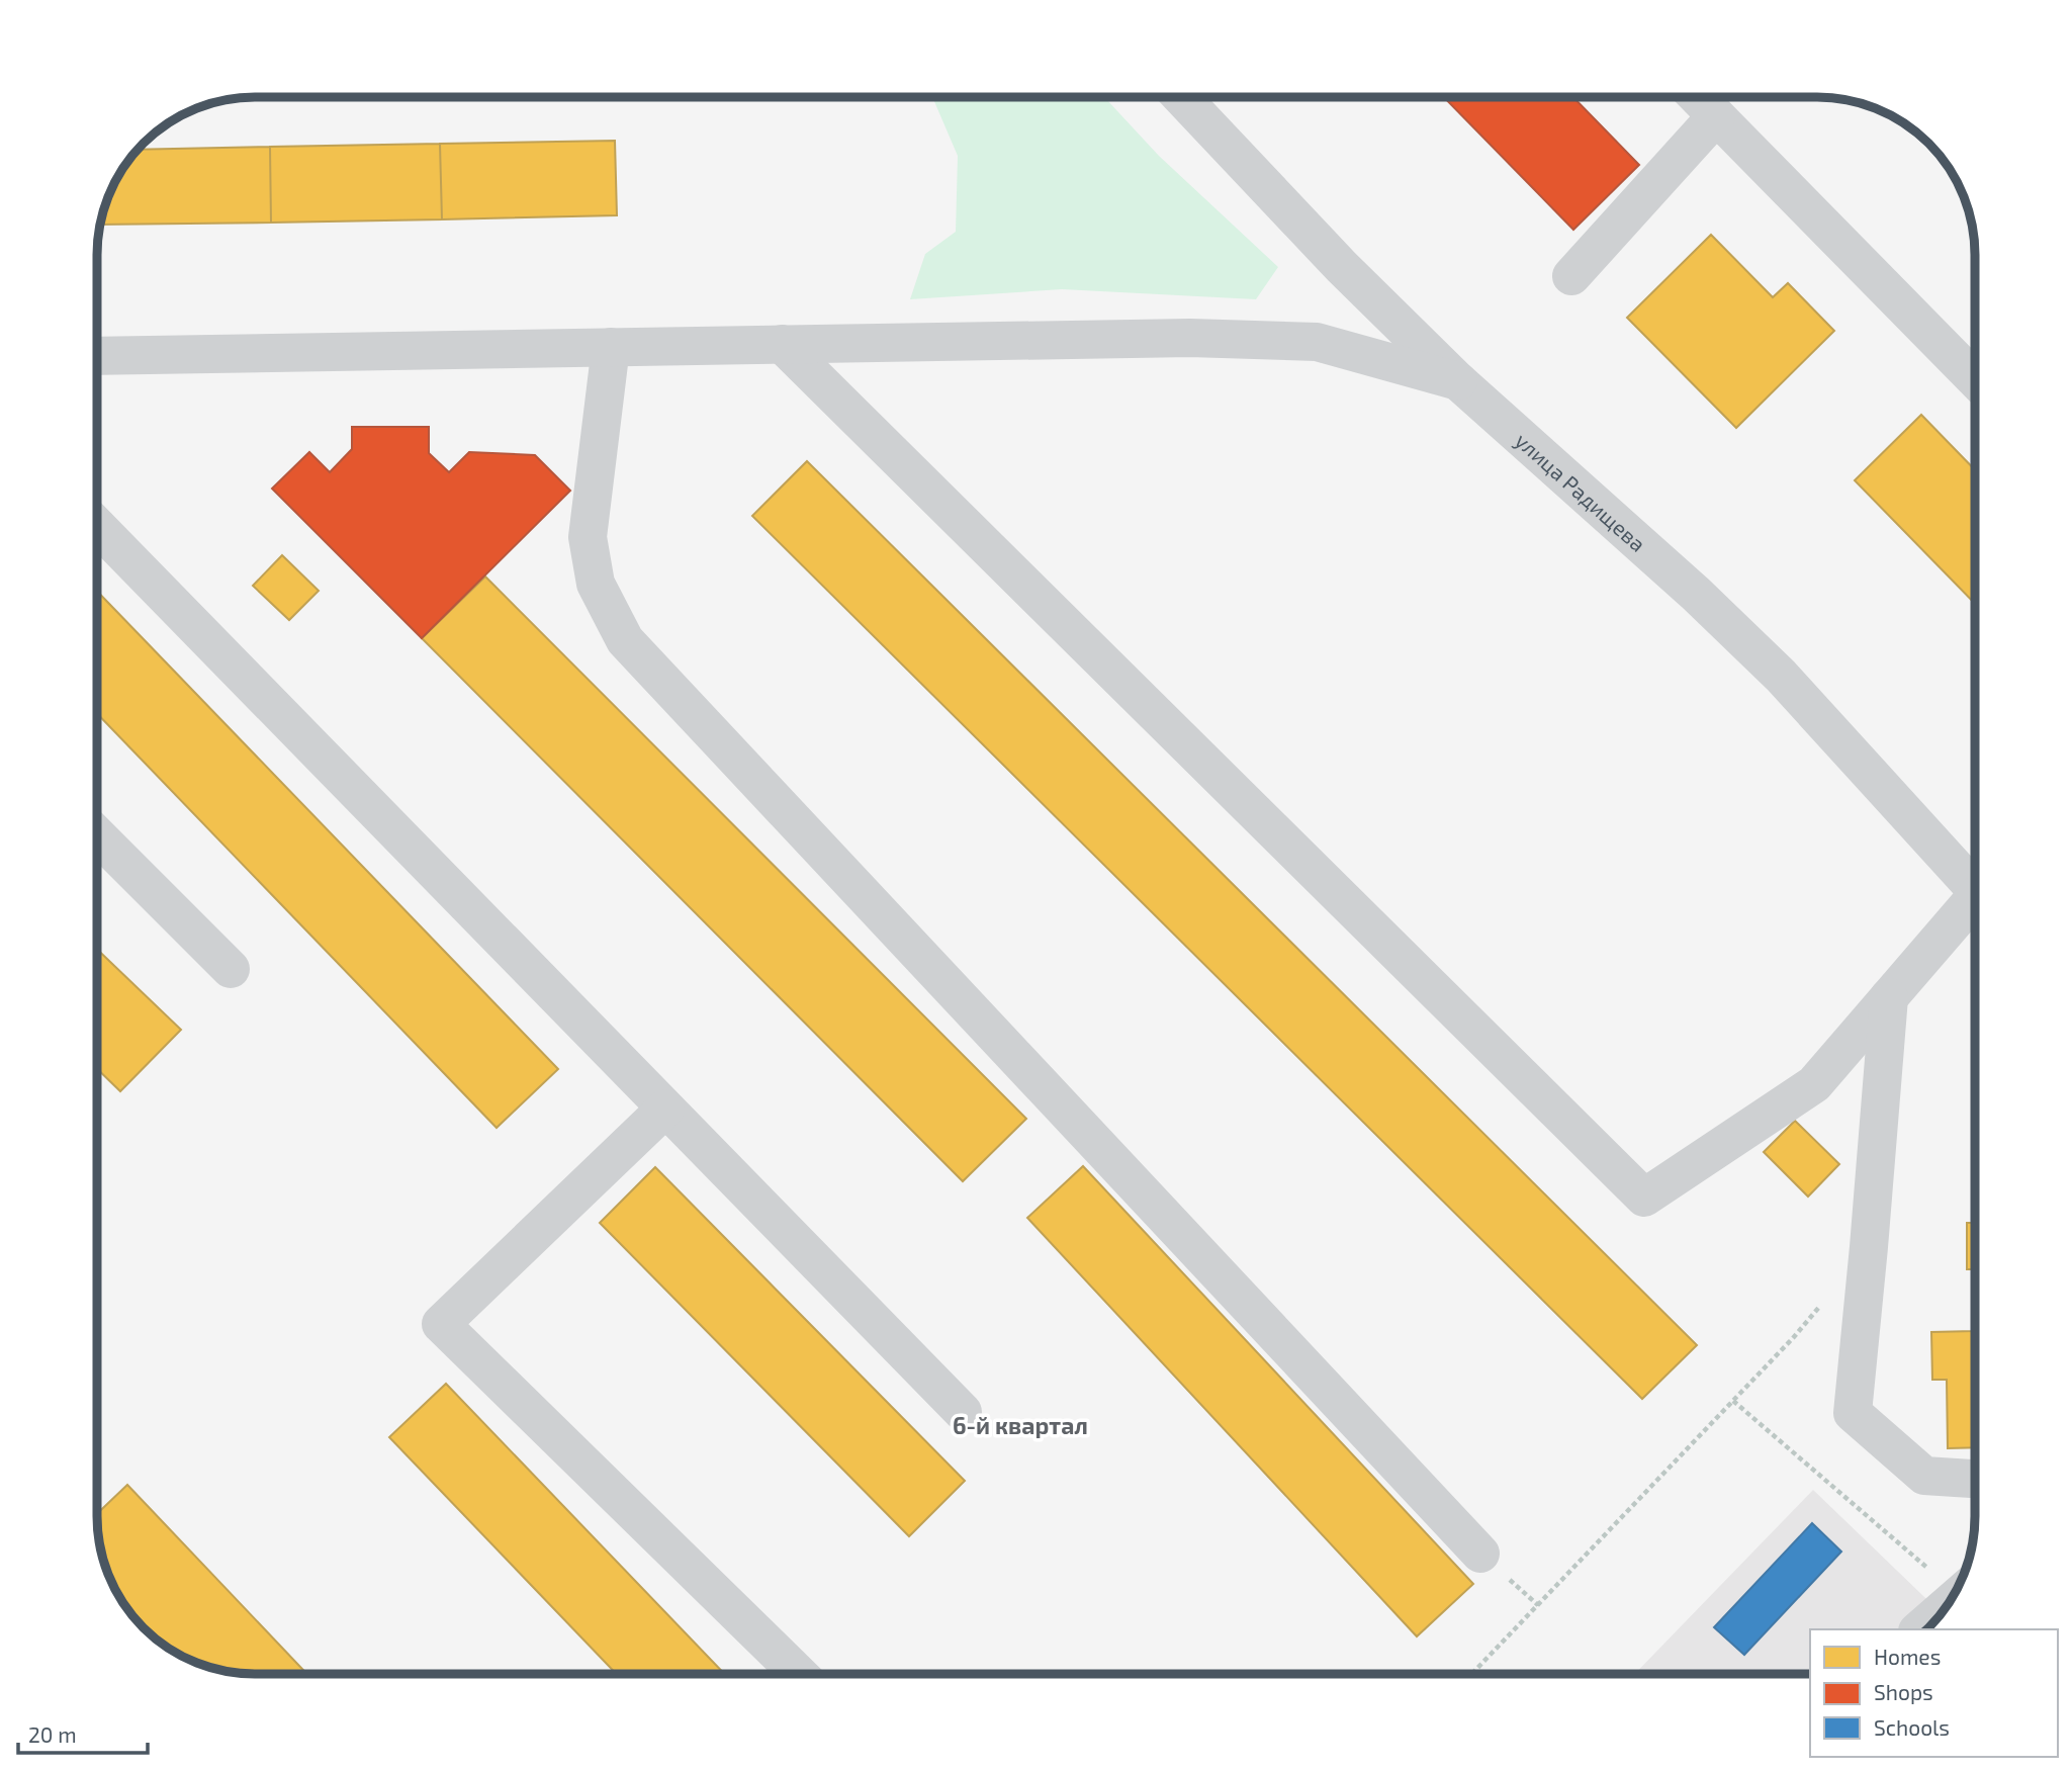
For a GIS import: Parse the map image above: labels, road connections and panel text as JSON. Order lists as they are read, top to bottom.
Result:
{
  "streets": {
    "street": ["улица Радищева"]
  },
  "districts": ["6-й квартал"],
  "legend": ["Homes", "Shops", "Schools"],
  "scale_bar": "20 m"
}
